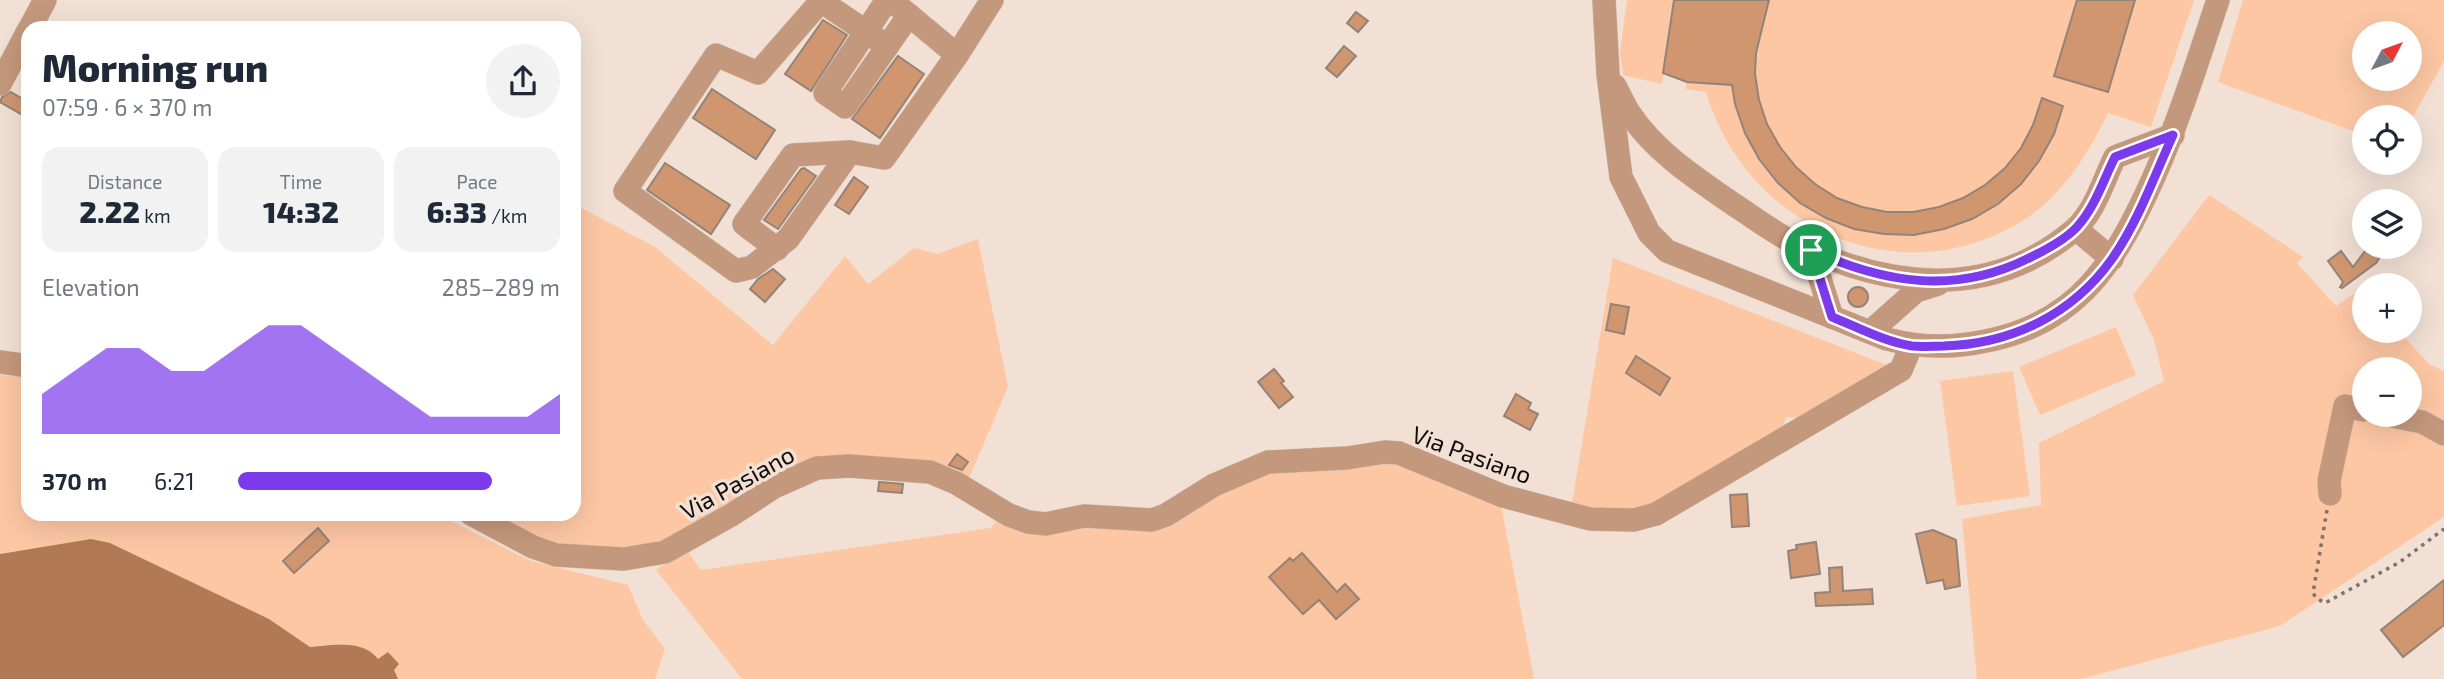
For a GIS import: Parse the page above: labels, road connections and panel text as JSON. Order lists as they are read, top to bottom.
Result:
{
  "streets": {
    "street": ["Via Pasiano"]
  },
  "north": "top right",
  "page": {
    "map_buttons": ["+", "−"],
    "heading": ["Morning run", "07:59 · 6 × 370 m"],
    "stats": [
      ["Distance", "2.22 km"],
      ["Time", "14:32"],
      ["Pace", "6:33 /km"]
    ],
    "chart": ["Elevation", "285–289 m"],
    "list": [
      {
        "name": "370 m",
        "note": "6:21"
      }
    ]
  }
}
